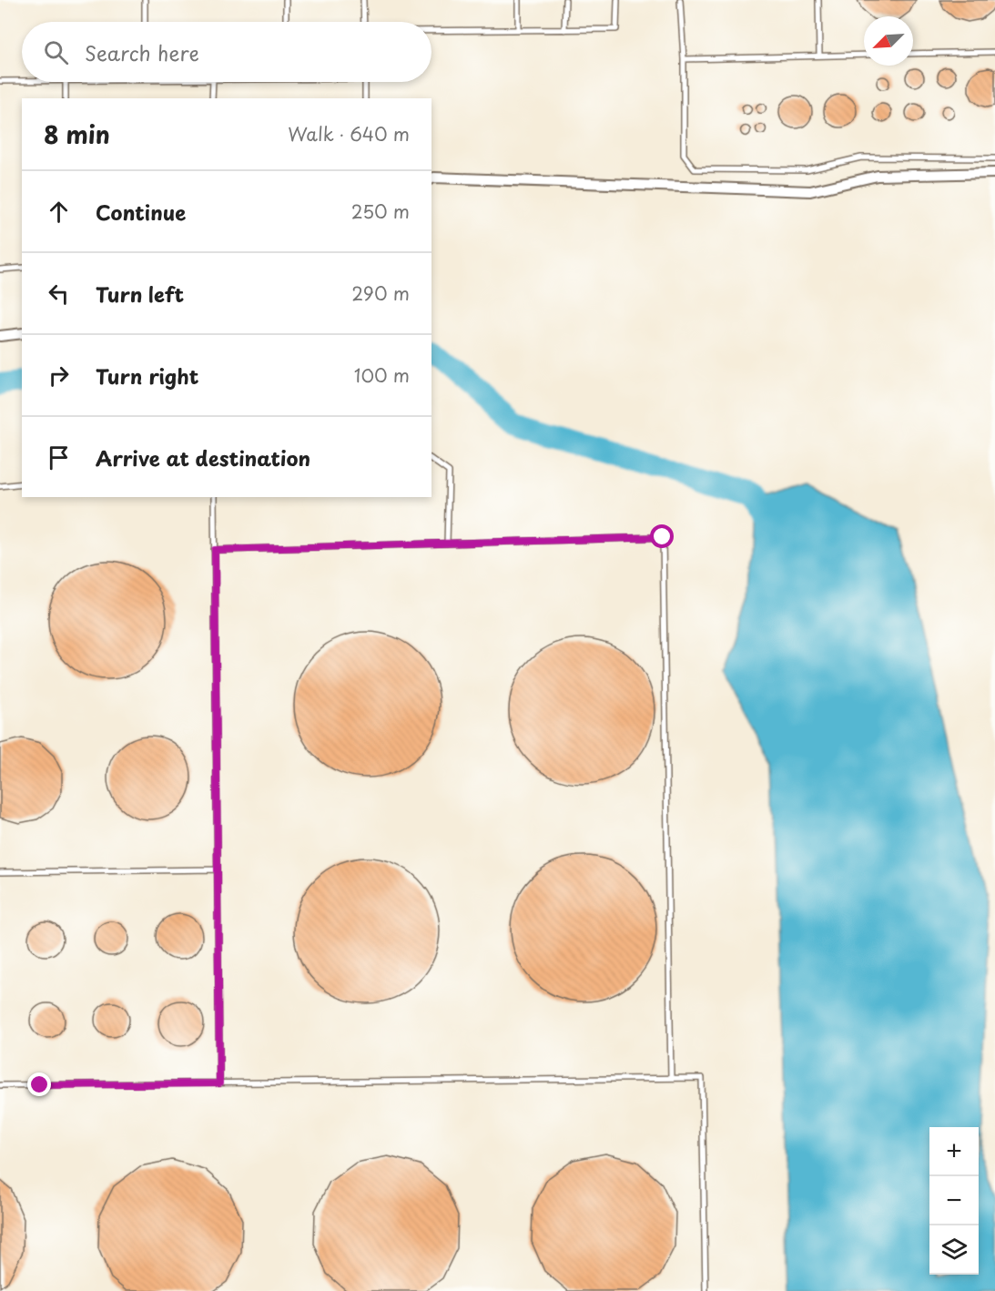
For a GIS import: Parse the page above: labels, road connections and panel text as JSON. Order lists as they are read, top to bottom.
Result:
{
  "north": "bottom left",
  "page": {
    "search": "Search here",
    "heading": ["8 min", "Walk · 640 m"],
    "list": [
      ["Continue", "250 m"],
      ["Turn left", "290 m"],
      ["Turn right", "100 m"],
      "Arrive at destination"
    ],
    "map_buttons": ["+", "−"]
  }
}
